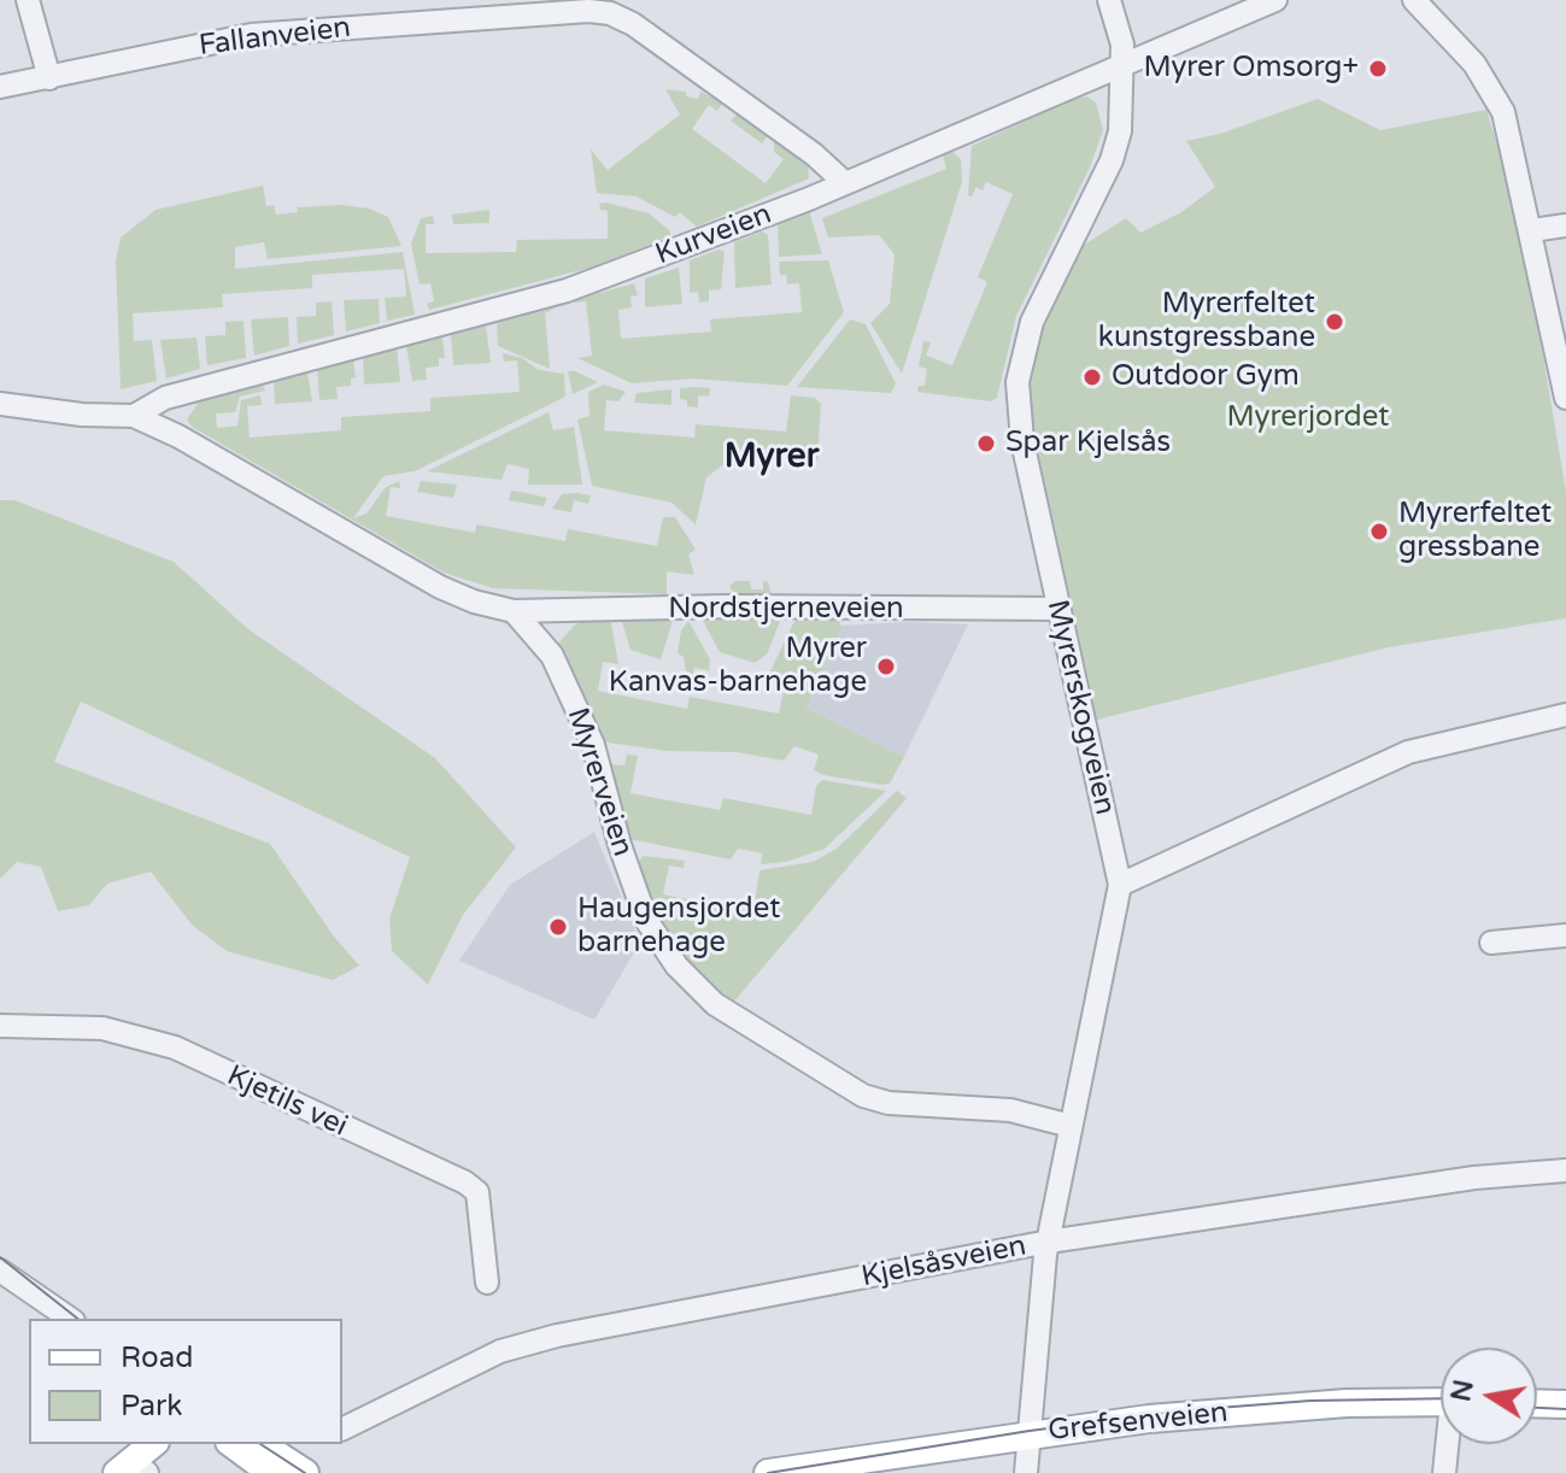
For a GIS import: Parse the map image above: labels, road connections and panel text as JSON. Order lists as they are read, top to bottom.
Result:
{
  "streets": {
    "main road": ["Grefsenveien"],
    "street": [
      "Fallanveien",
      "Kurveien",
      "Nordstjerneveien",
      "Myrerskogveien",
      "Myrerveien",
      "Kjetils vei",
      "Kjelsåsveien"
    ]
  },
  "crossings": [
    ["Fallanveien", "Kurveien"],
    ["Kurveien", "Myrerskogveien"],
    ["Nordstjerneveien", "Myrerskogveien"],
    ["Nordstjerneveien", "Myrerveien"],
    ["Myrerskogveien", "Myrerveien"],
    ["Myrerskogveien", "Kjelsåsveien"],
    ["Myrerskogveien", "Grefsenveien"]
  ],
  "districts": ["Myrer"],
  "parks": ["Myrerjordet"],
  "places": [
    "Myrer Omsorg+",
    "Myrerfeltet kunstgressbane",
    "Outdoor Gym",
    "Spar Kjelsås",
    "Myrerfeltet gressbane",
    "Myrer Kanvas-barnehage",
    "Haugensjordet barnehage"
  ],
  "legend": ["Road", "Park"],
  "north": "left"
}
